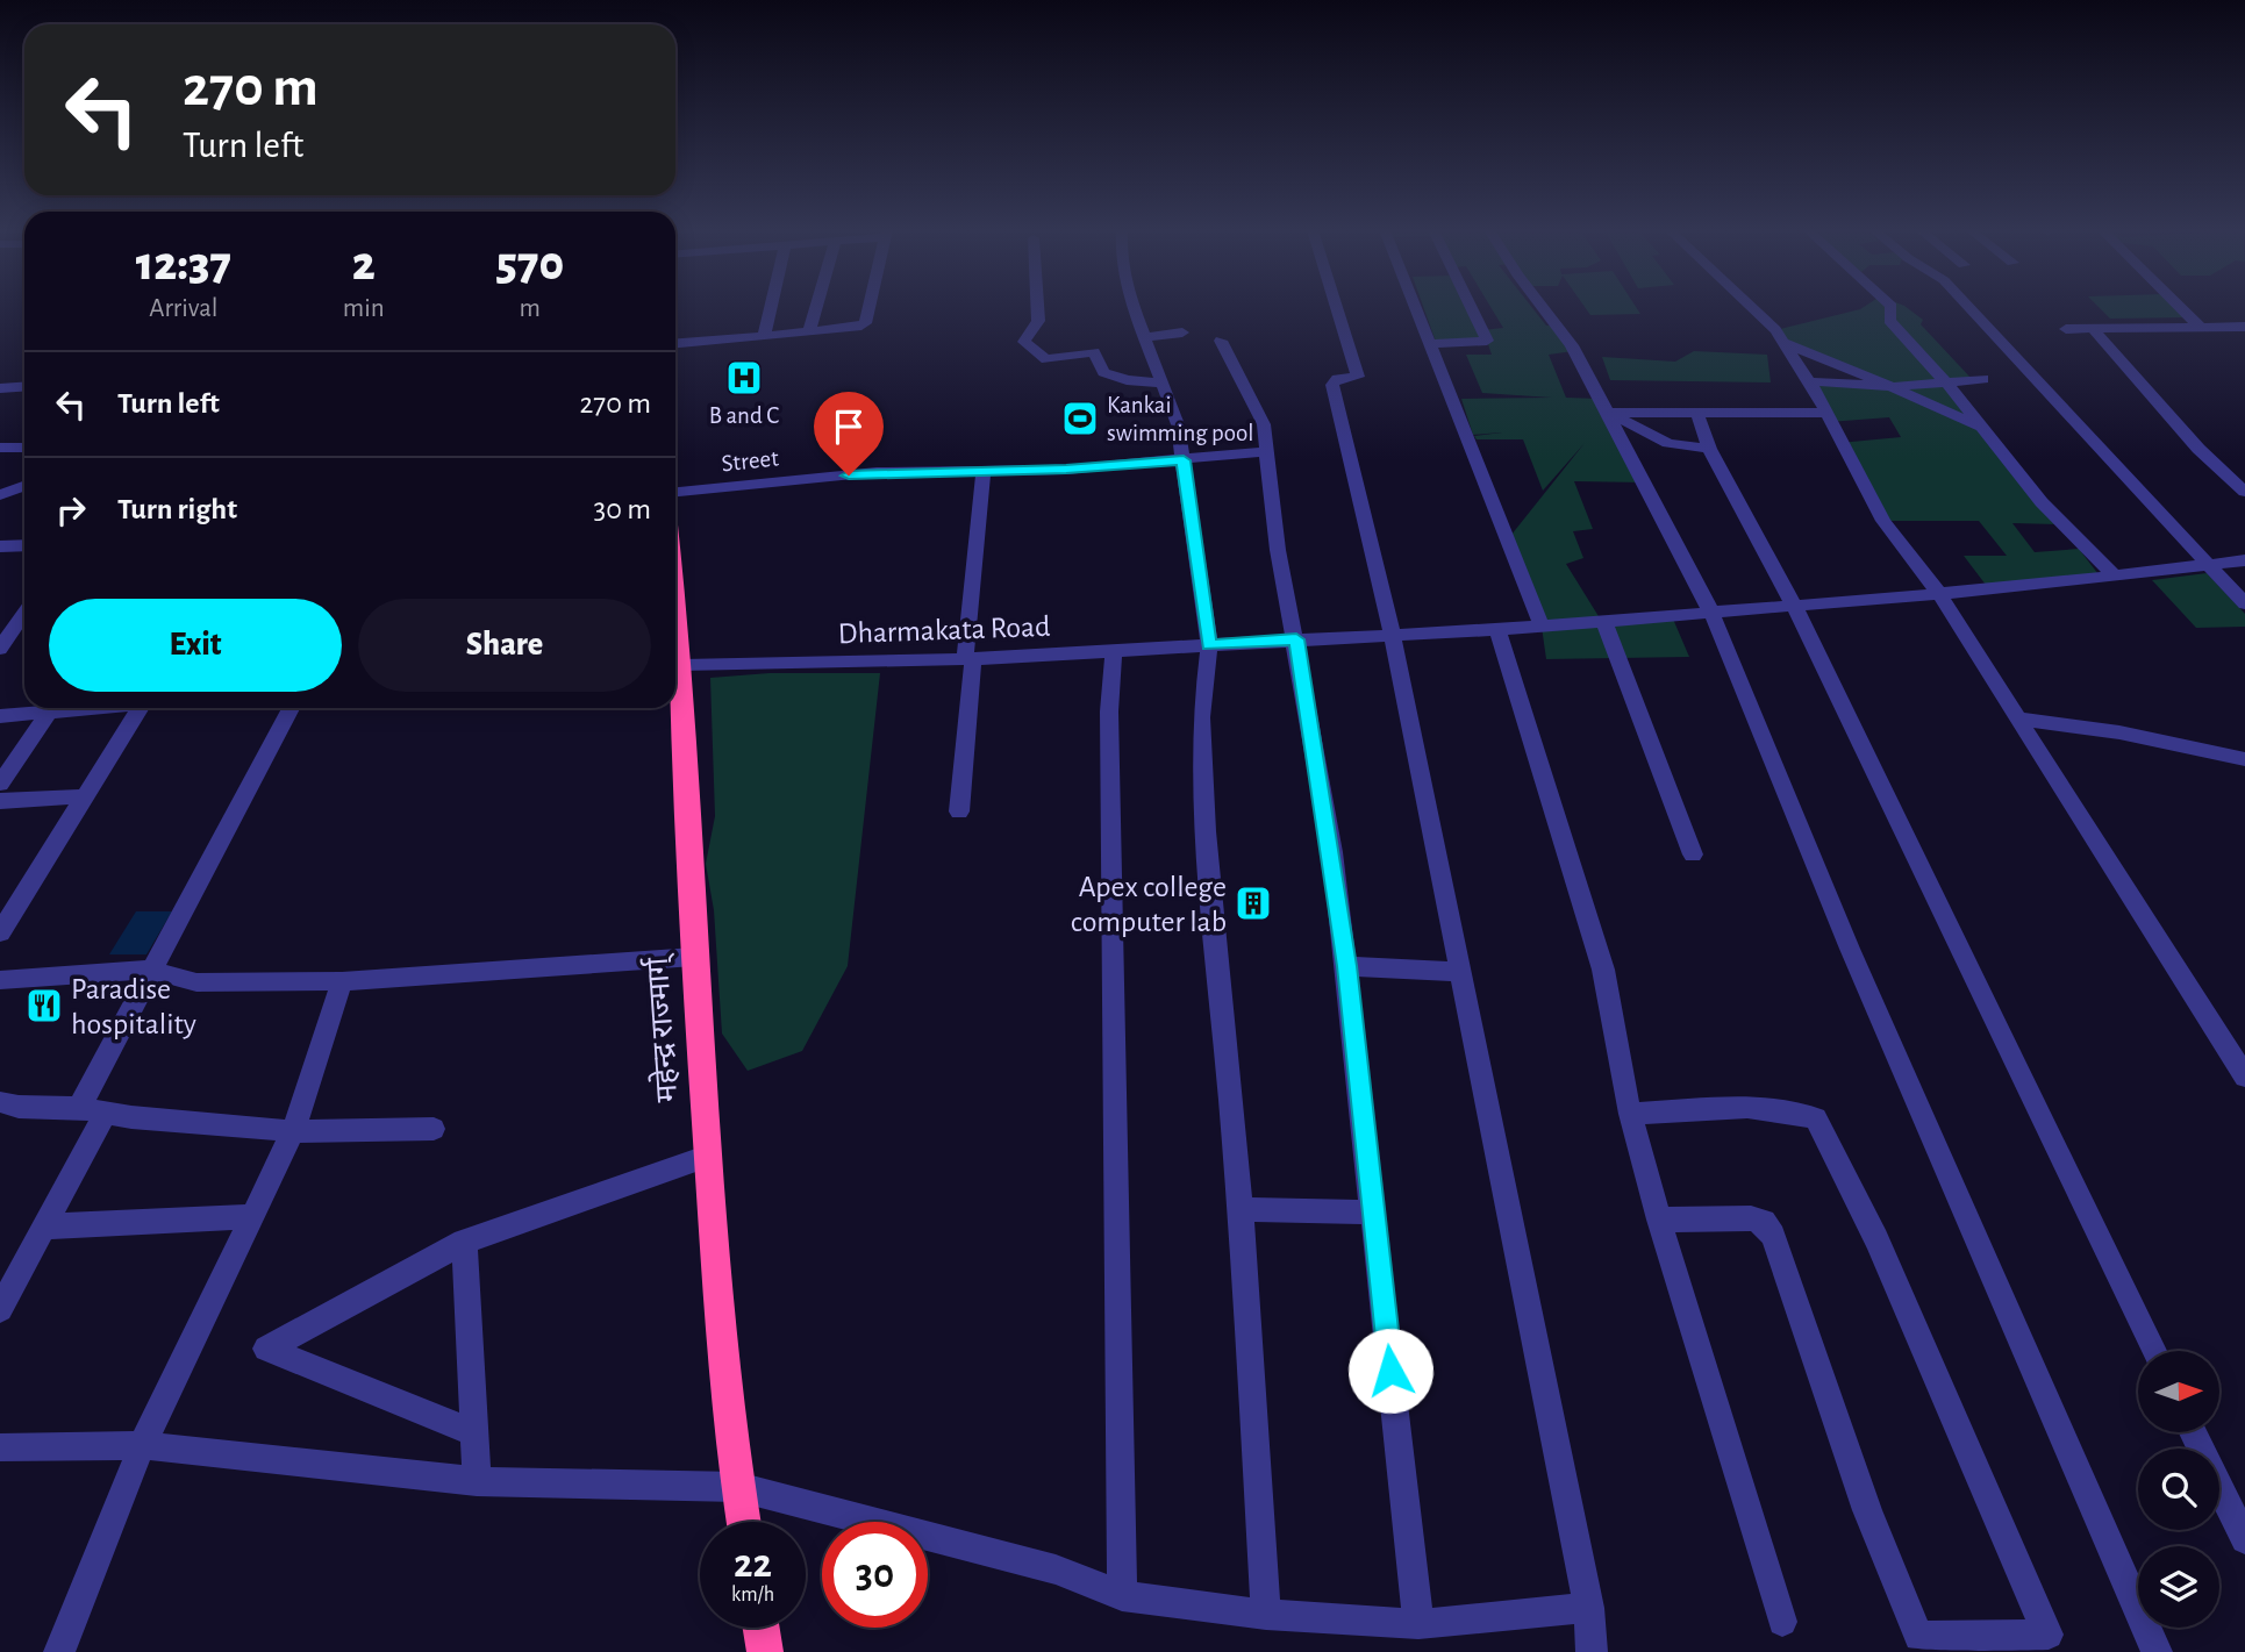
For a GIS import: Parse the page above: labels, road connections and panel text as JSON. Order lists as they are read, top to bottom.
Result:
{
  "streets": {
    "highway": ["महेन्द्र राज्मार्ग्"],
    "street": ["Street", "Dharmakata Road"]
  },
  "crossings": [
    ["Dharmakata Road", "महेन्द्र राज्मार्ग्"]
  ],
  "places": {
    "hospital": ["B and C"],
    "sports": ["Kankai swimming pool"],
    "building": ["Apex college computer lab"],
    "restaurant": ["Paradise hospitality"]
  },
  "north": "right",
  "page": {
    "turn": ["270 m", "Turn left"],
    "eta": [
      "12:37",
      "Arrival",
      "2",
      "min",
      "570",
      "m"
    ],
    "list": [
      {
        "name": "Turn left",
        "value": "270 m"
      },
      {
        "name": "Turn right",
        "value": "30 m"
      }
    ],
    "buttons": ["Exit", "Share"],
    "speed": "22 km/h",
    "limit": "30"
  }
}
